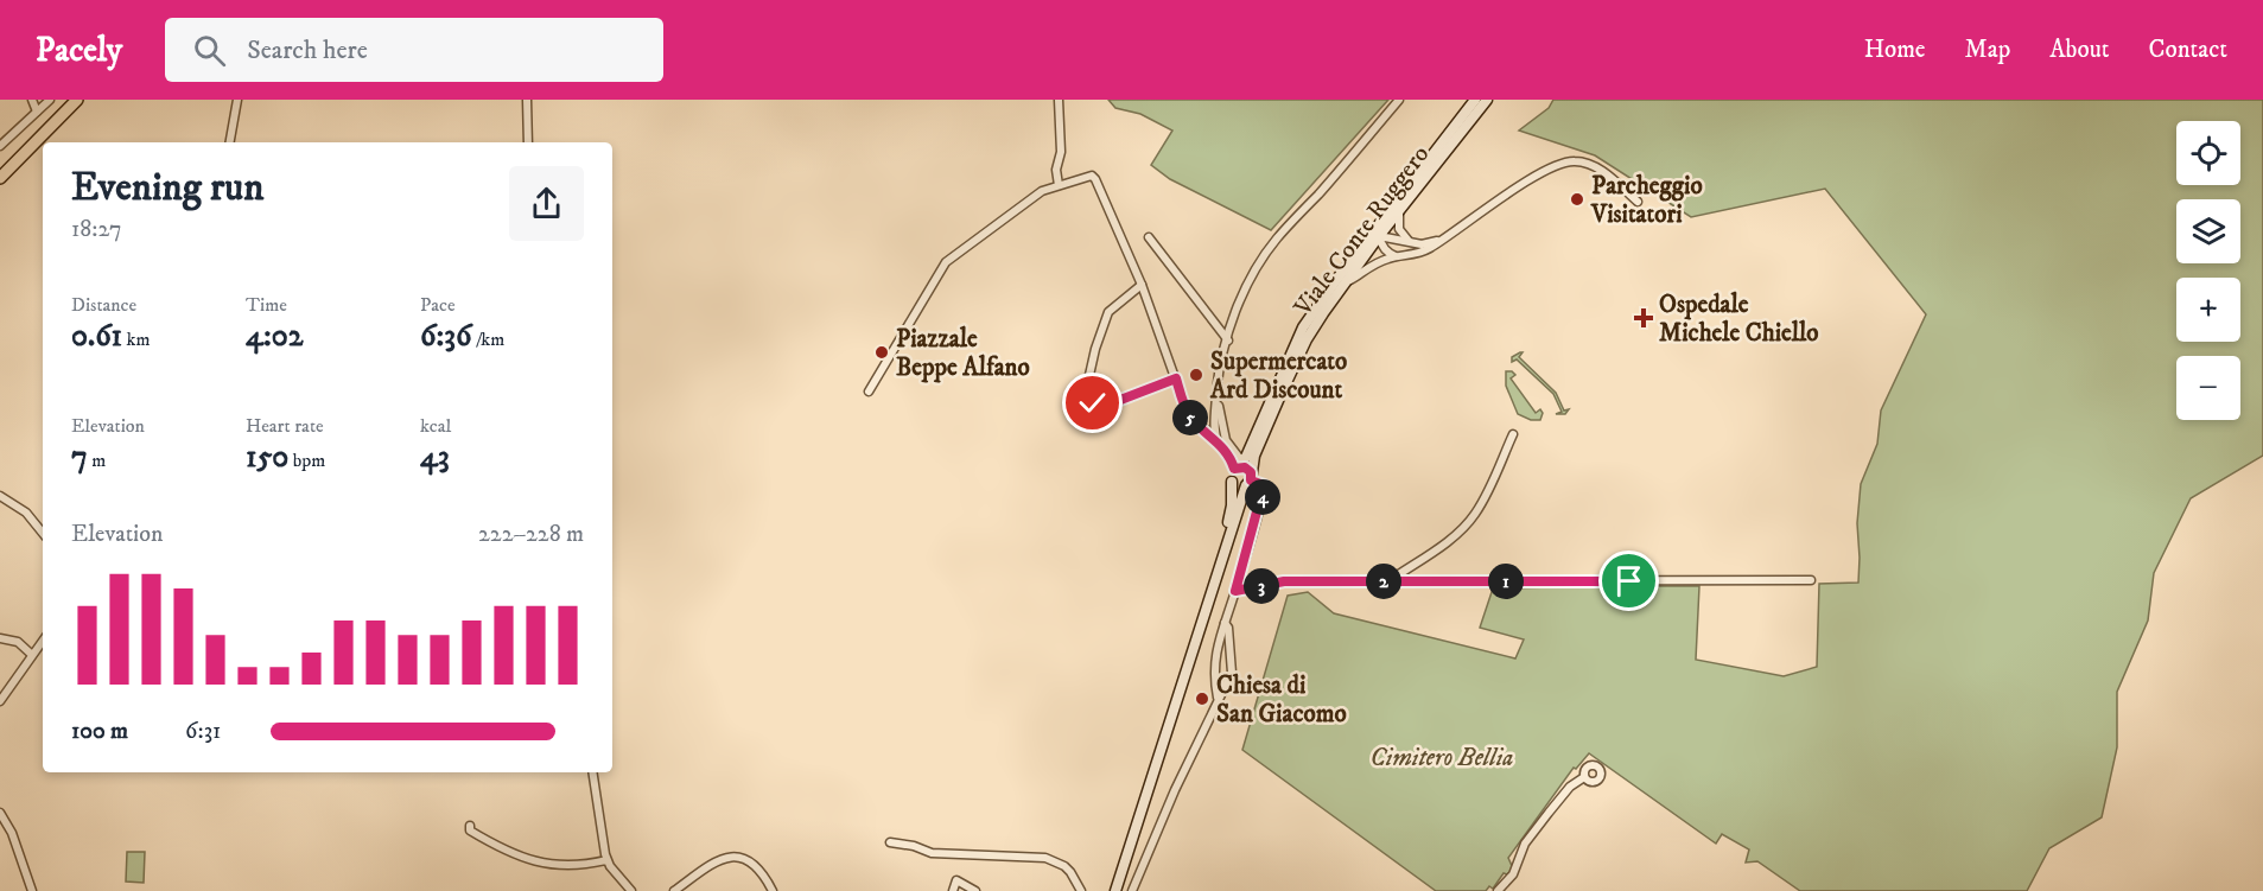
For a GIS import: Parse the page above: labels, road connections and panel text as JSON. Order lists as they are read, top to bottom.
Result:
{
  "streets": {
    "main road": ["Viale Conte Ruggero"]
  },
  "parks": ["Cimitero Bellia"],
  "places": {
    "other": [
      "Parcheggio Visitatori",
      "Piazzale Beppe Alfano",
      "Supermercato Ard Discount",
      "Chiesa di San Giacomo"
    ],
    "health": ["Ospedale Michele Chiello"]
  },
  "page": {
    "header": "Pacely",
    "search": "Search here",
    "nav": [
      "Home",
      "Map",
      "About",
      "Contact"
    ],
    "map_buttons": ["+", "−"],
    "heading": ["Evening run", "18:27"],
    "stats": [
      ["Distance", "0.61 km"],
      ["Time", "4:02"],
      ["Pace", "6:36 /km"],
      ["Elevation", "7 m"],
      ["Heart rate", "150 bpm"],
      ["kcal", "43"]
    ],
    "pins": [
      "5",
      "4",
      "1",
      "2",
      "3"
    ],
    "chart": ["Elevation", "222–228 m"],
    "list": [
      {
        "name": "100 m",
        "note": "6:31"
      }
    ]
  }
}
